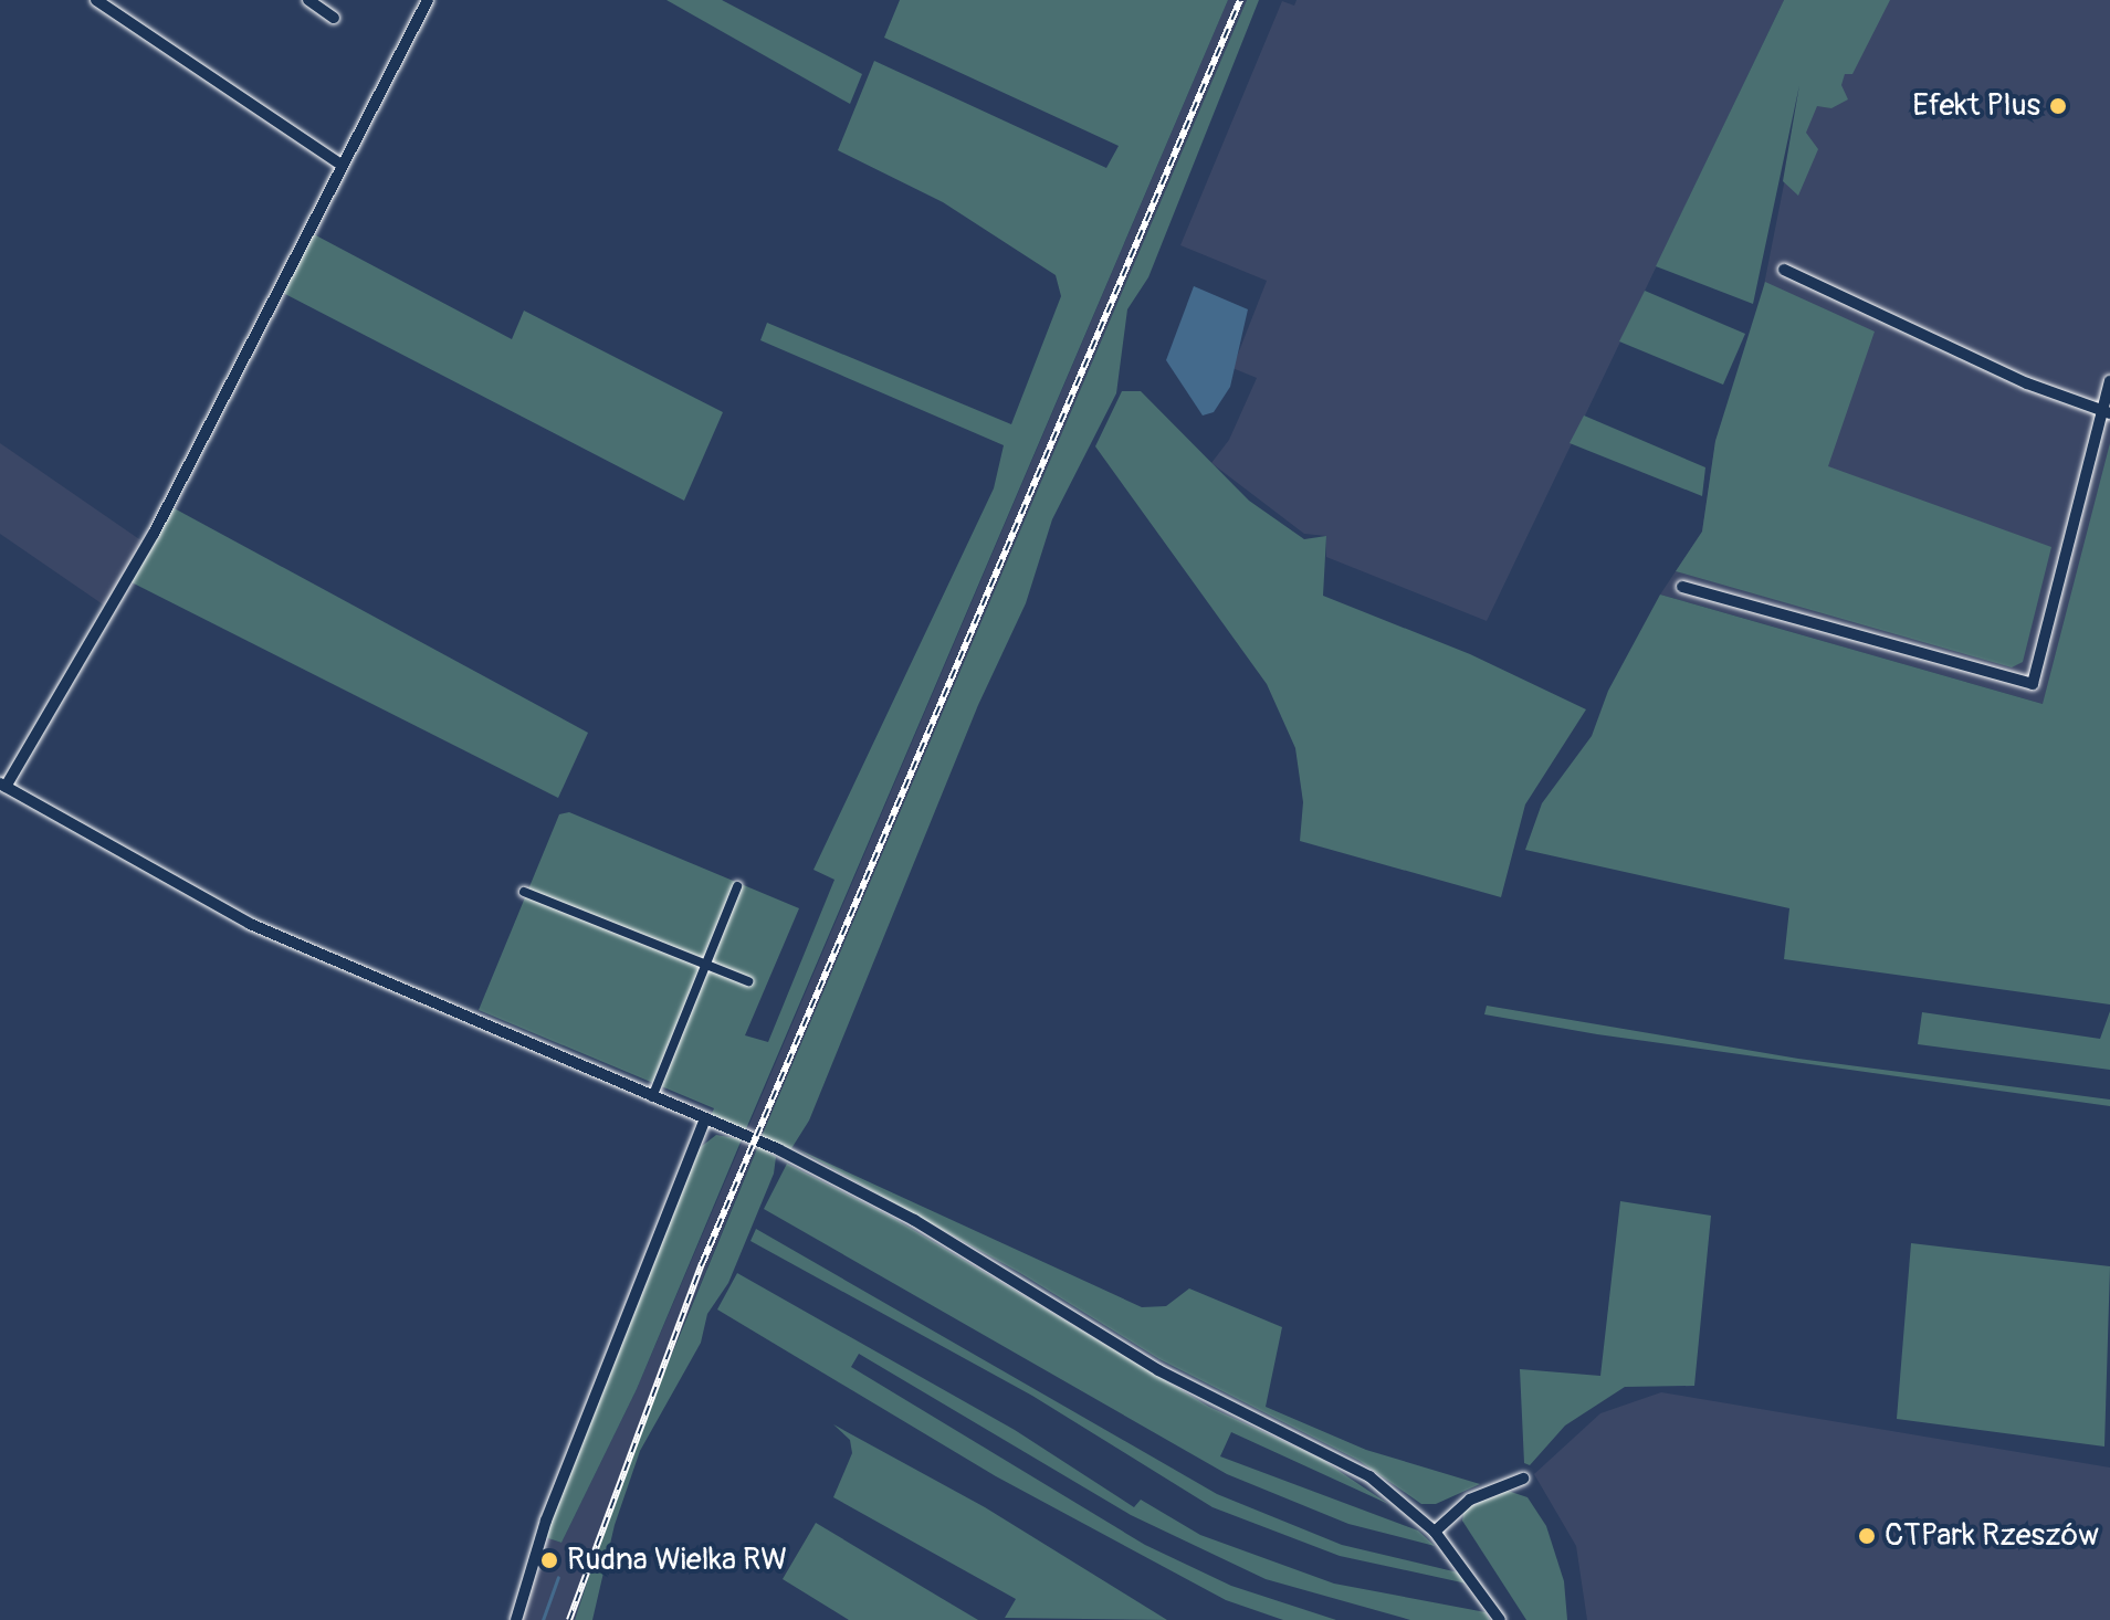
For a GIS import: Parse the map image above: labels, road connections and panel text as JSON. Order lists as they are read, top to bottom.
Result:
{
  "places": ["Efekt Plus", "CTPark Rzeszów", "Rudna Wielka RW"]
}
